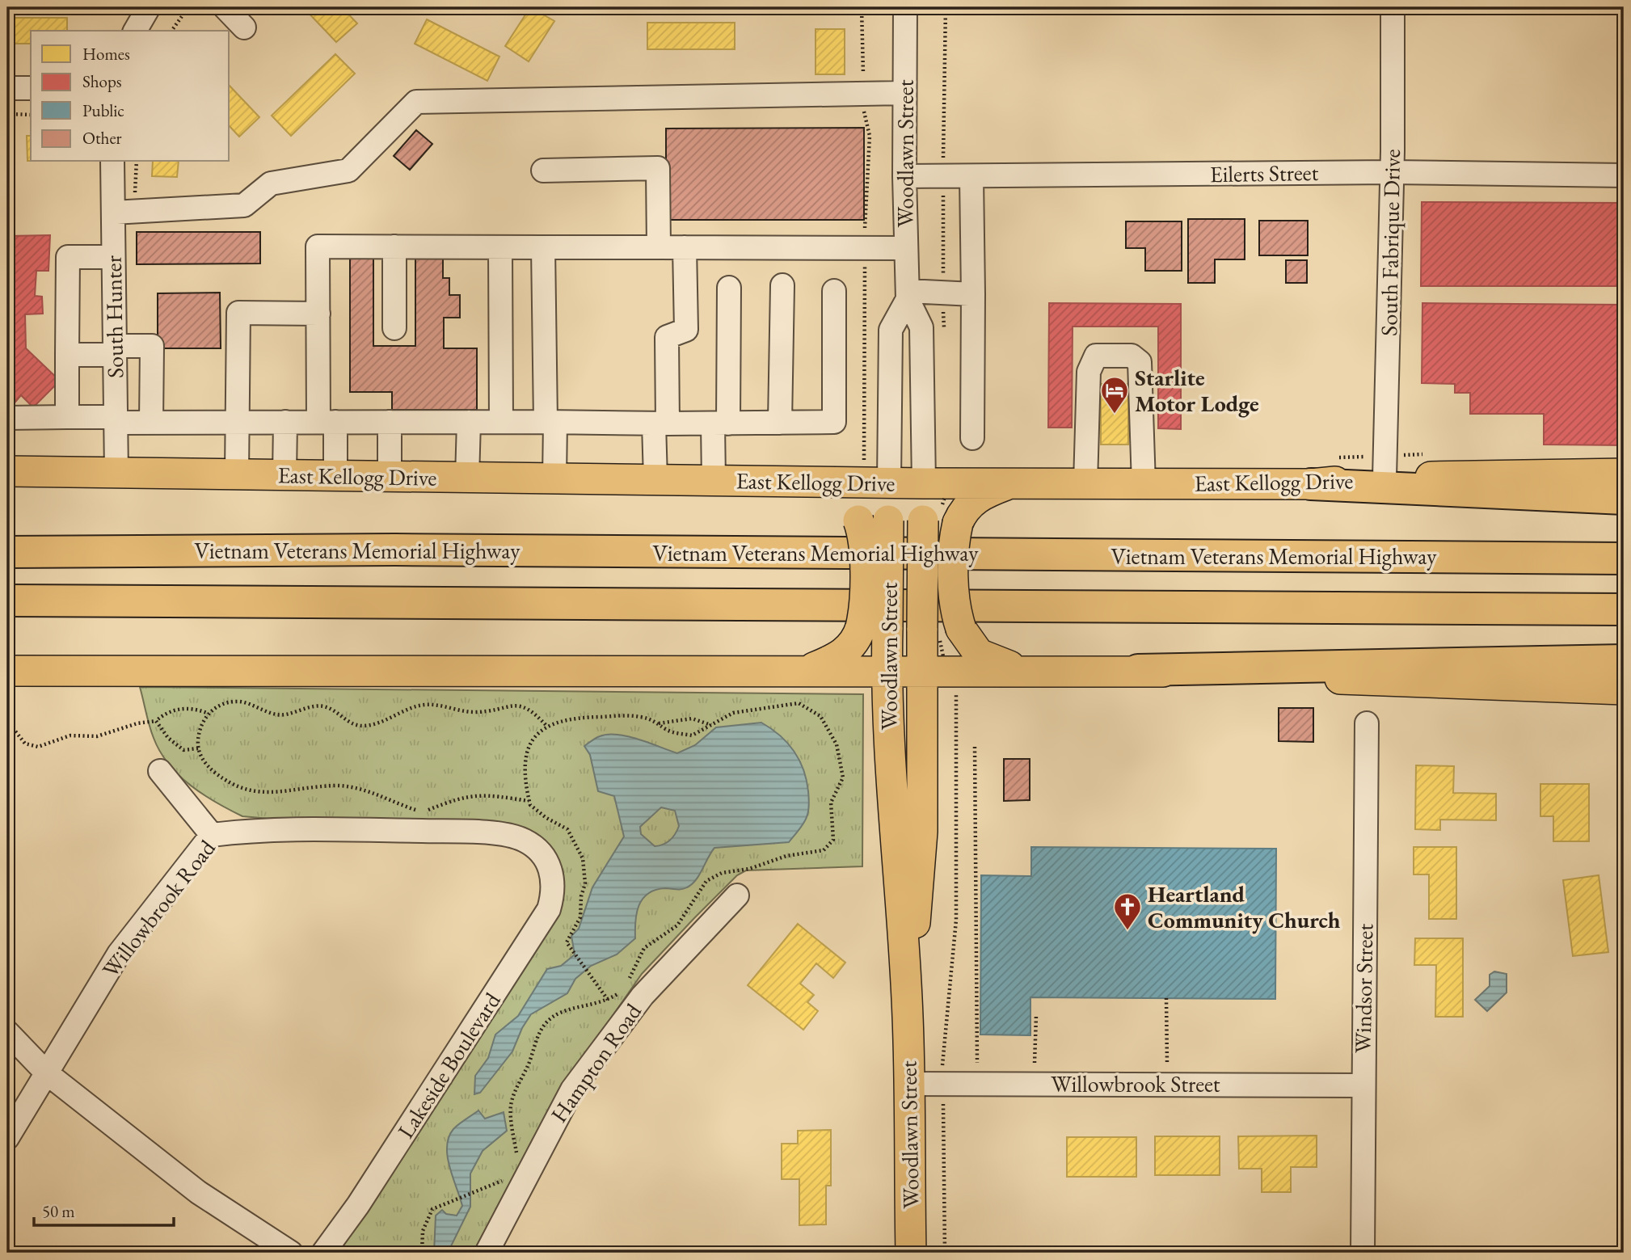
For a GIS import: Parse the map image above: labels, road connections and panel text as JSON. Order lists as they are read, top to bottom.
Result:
{
  "streets": {
    "highway": ["Vietnam Veterans Memorial Highway"],
    "main road": ["Woodlawn Street", "East Kellogg Drive"],
    "street": [
      "Eilerts Street",
      "South Fabrique Drive",
      "South Hunter",
      "Willowbrook Road",
      "Windsor Street",
      "Hampton Road",
      "Lakeside Boulevard",
      "Willowbrook Street"
    ]
  },
  "crossings": [
    ["Woodlawn Street", "Eilerts Street"],
    ["Woodlawn Street", "East Kellogg Drive"],
    ["Woodlawn Street", "Willowbrook Street"],
    ["Eilerts Street", "South Fabrique Drive"],
    ["South Fabrique Drive", "East Kellogg Drive"],
    ["South Hunter", "East Kellogg Drive"],
    ["Willowbrook Road", "Lakeside Boulevard"],
    ["Windsor Street", "Willowbrook Street"]
  ],
  "places": {
    "hotel": ["Starlite Motor Lodge"],
    "church": ["Heartland Community Church"]
  },
  "legend": [
    "Homes",
    "Shops",
    "Public",
    "Other"
  ],
  "scale_bar": "50 m"
}
